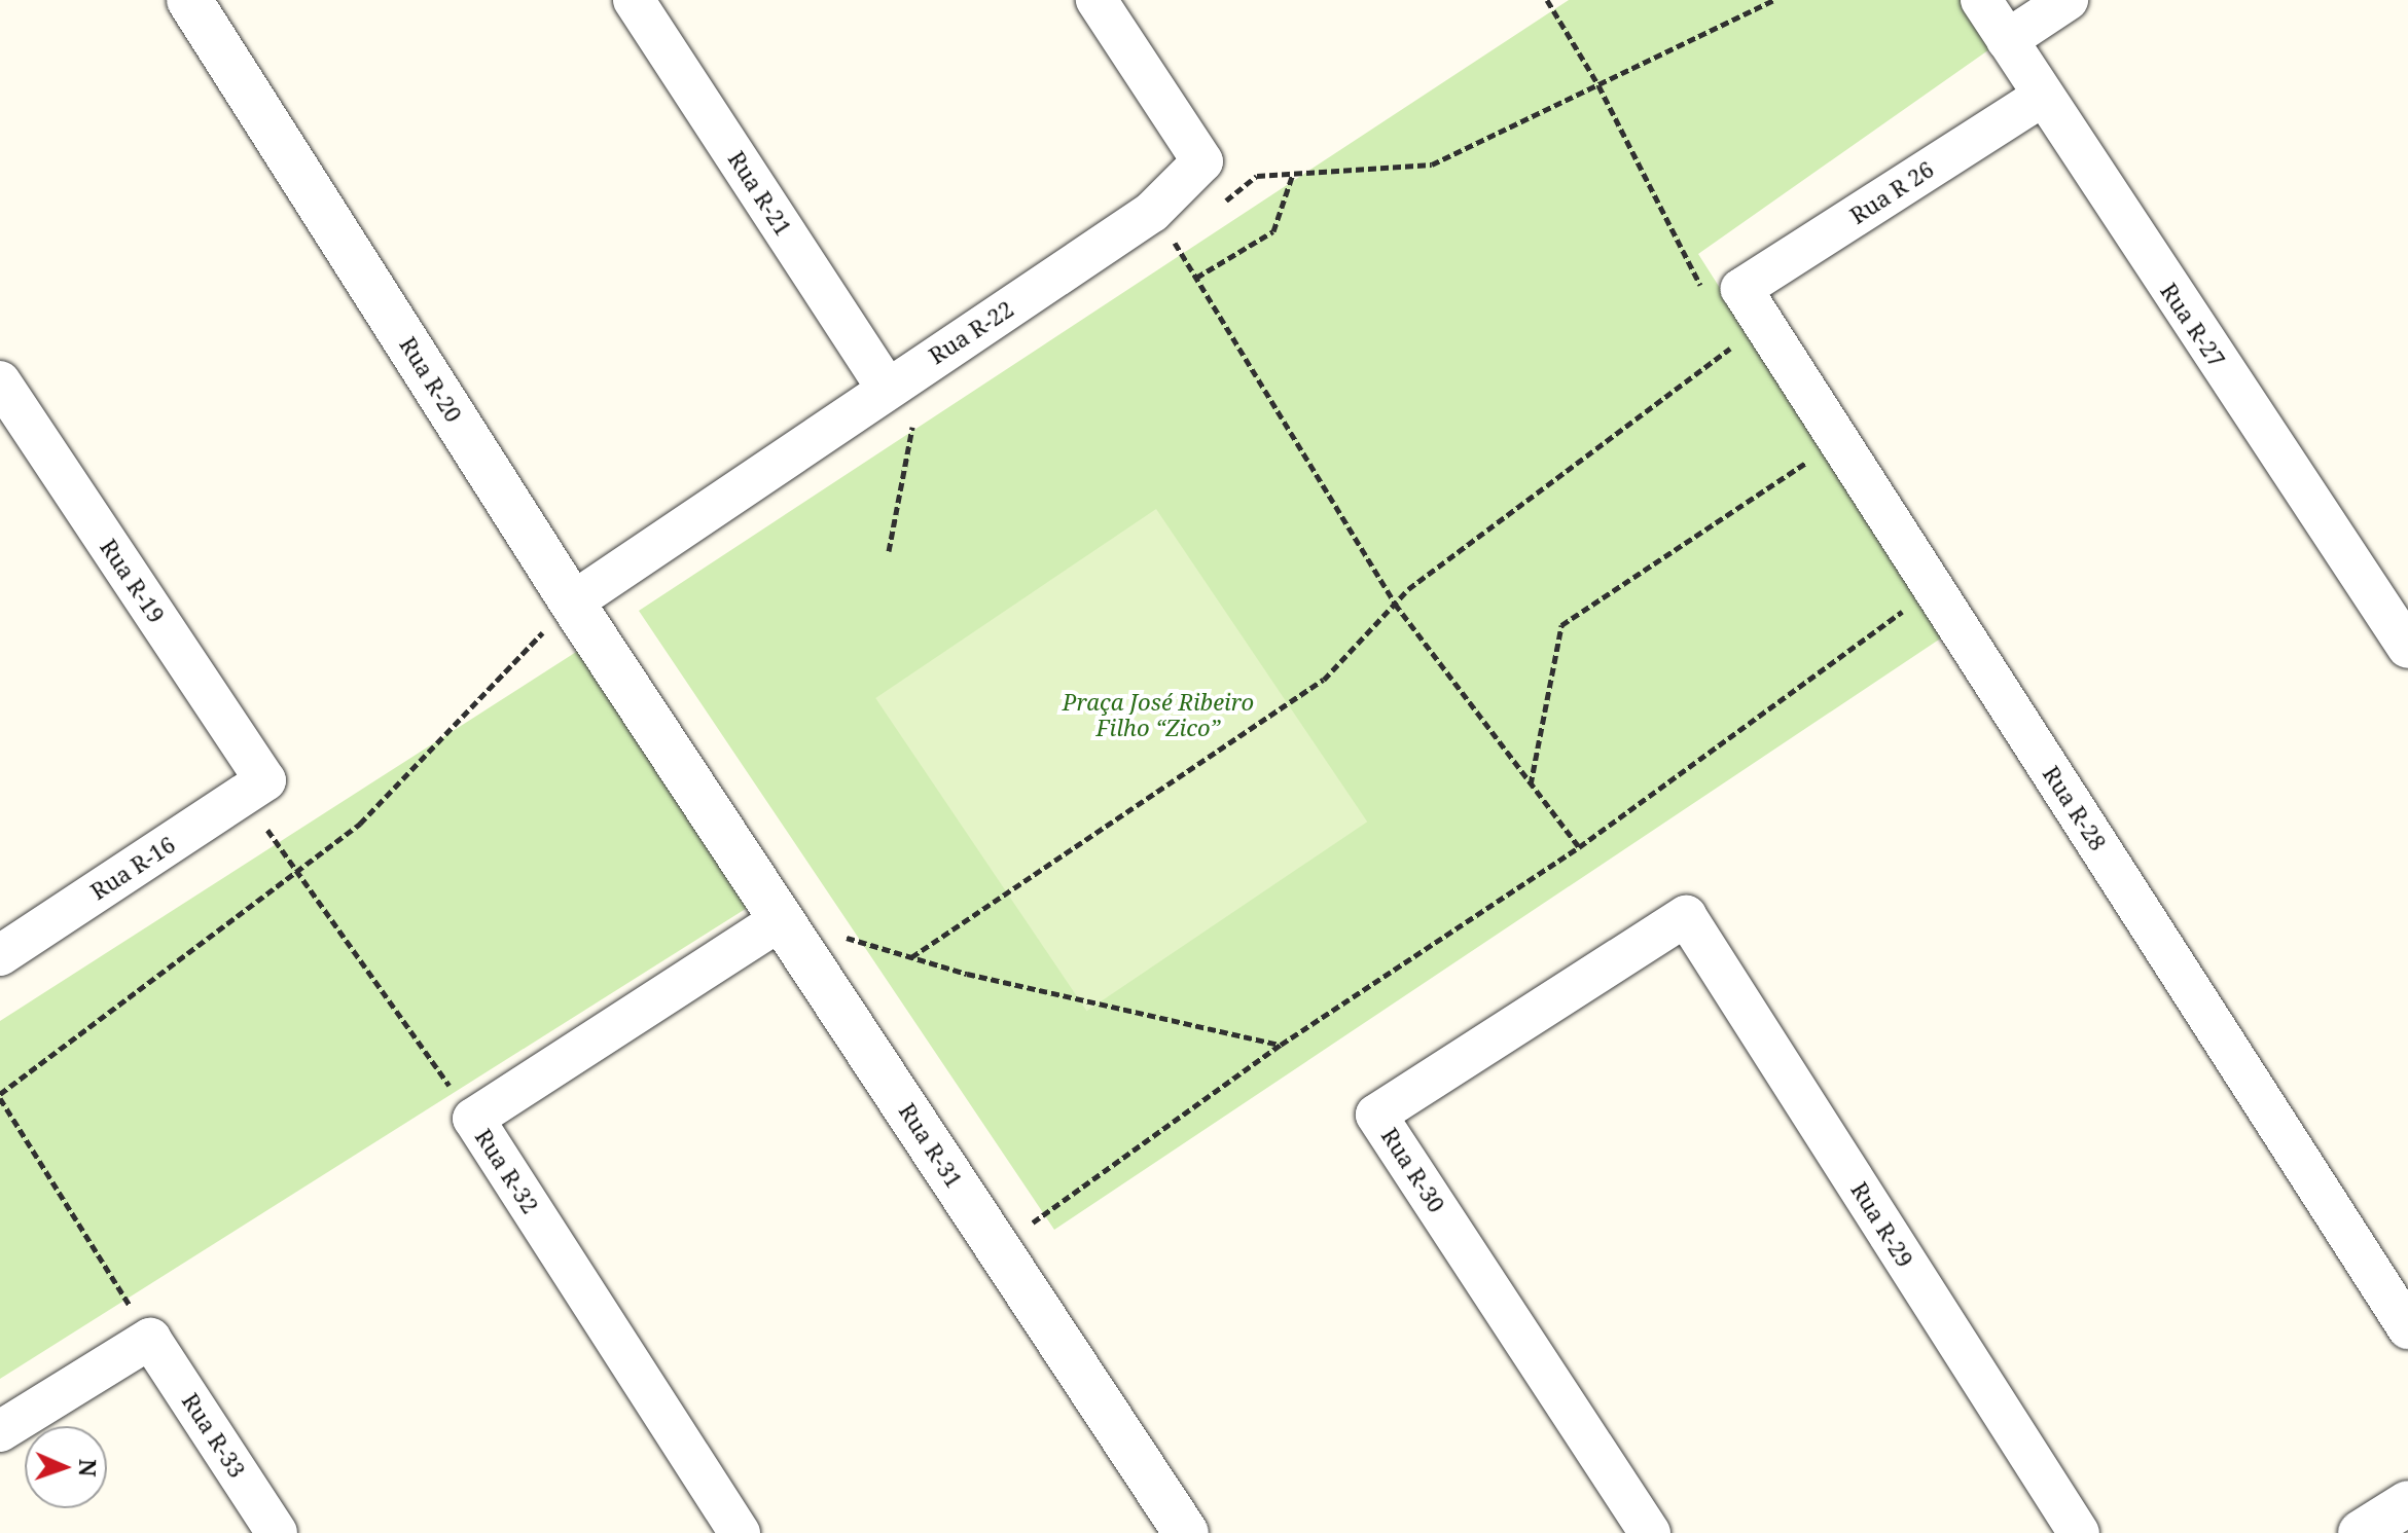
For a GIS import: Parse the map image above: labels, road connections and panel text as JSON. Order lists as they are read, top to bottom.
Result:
{
  "streets": {
    "street": [
      "Rua R 26",
      "Rua R-21",
      "Rua R-27",
      "Rua R-22",
      "Rua R-20",
      "Rua R-19",
      "Rua R-28",
      "Rua R-16",
      "Rua R-31",
      "Rua R-30",
      "Rua R-32",
      "Rua R-29",
      "Rua R-33"
    ]
  },
  "crossings": [
    ["Rua R 26", "Rua R-27"],
    ["Rua R 26", "Rua R-28"],
    ["Rua R-21", "Rua R-22"],
    ["Rua R-22", "Rua R-20"],
    ["Rua R-20", "Rua R-31"],
    ["Rua R-19", "Rua R-16"],
    ["Rua R-31", "Rua R-32"],
    ["Rua R-30", "Rua R-29"]
  ],
  "parks": ["Praça José Ribeiro Filho “Zico”"],
  "north": "right"
}
